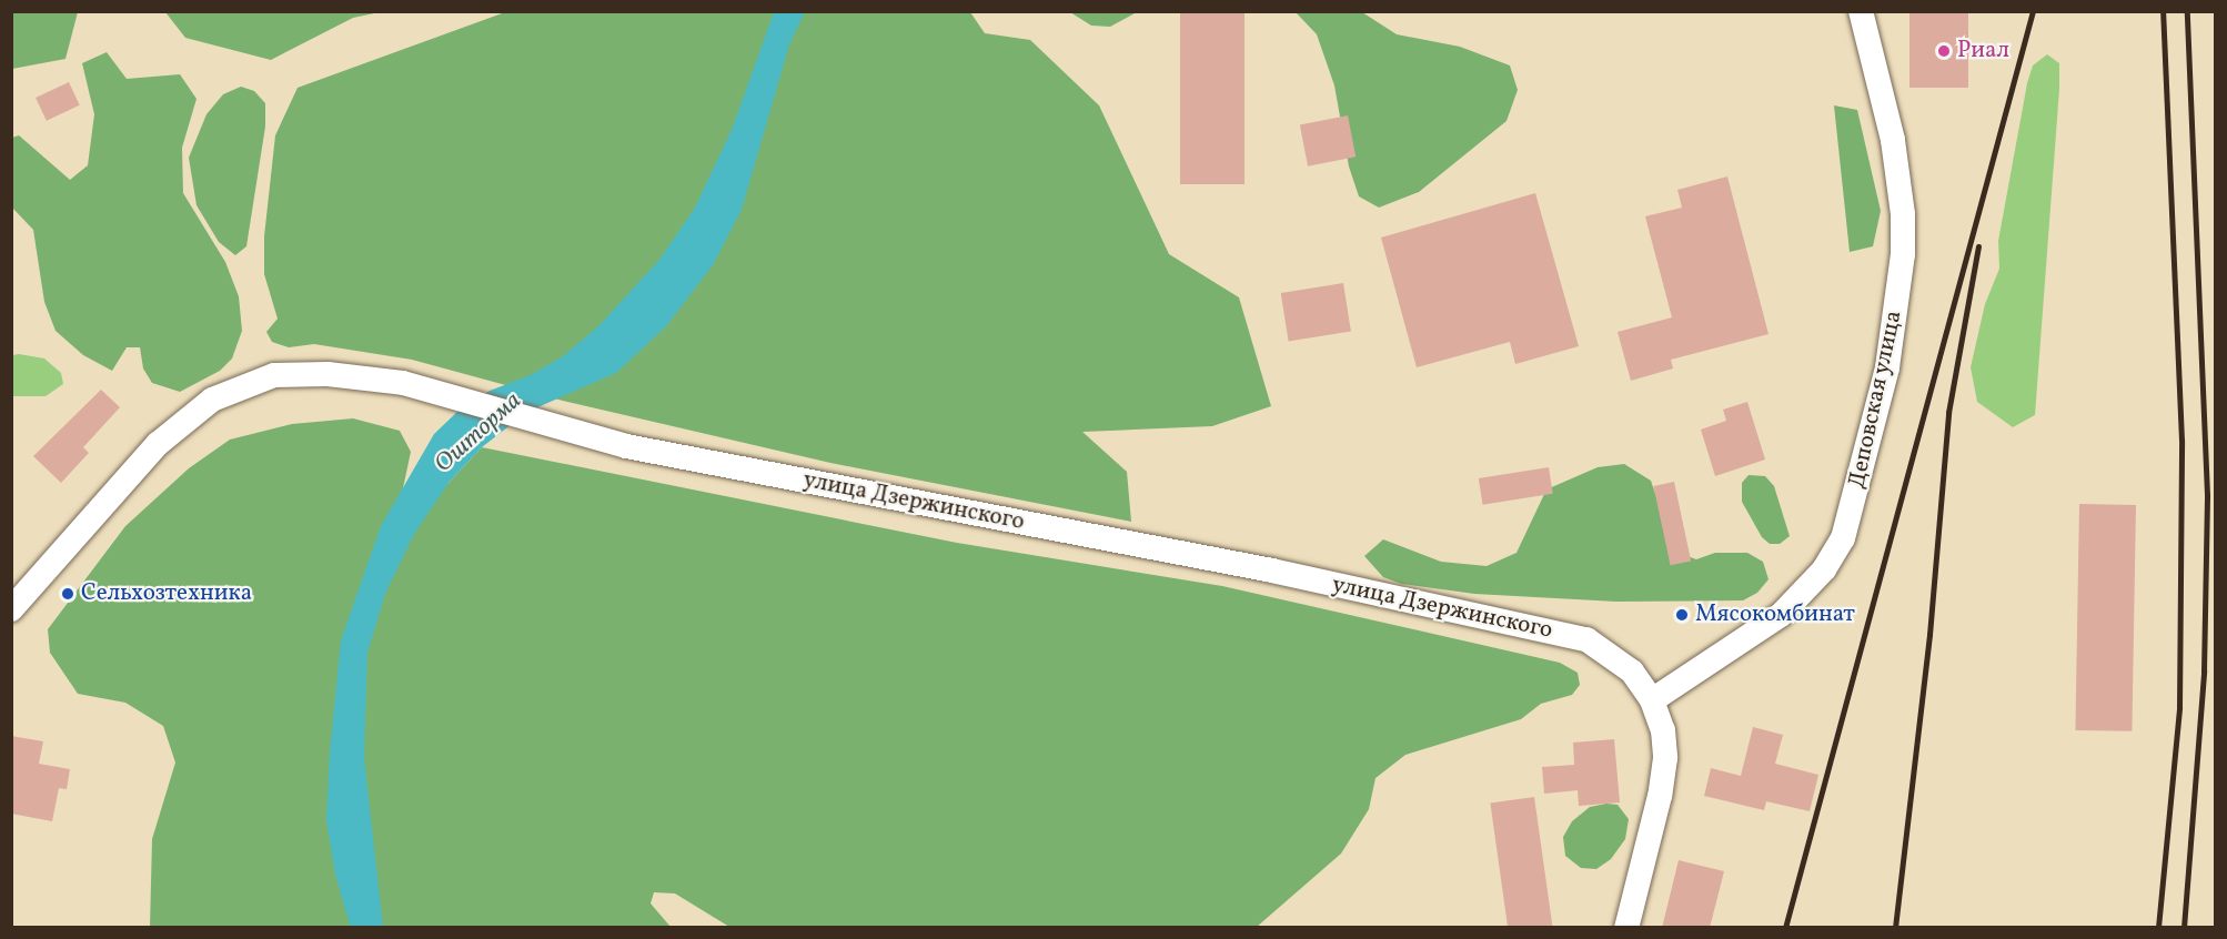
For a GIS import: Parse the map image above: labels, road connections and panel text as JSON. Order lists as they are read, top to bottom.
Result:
{
  "streets": {
    "street": ["Деповская улица", "улица Дзержинского"]
  },
  "crossings": [
    ["Деповская улица", "улица Дзержинского"]
  ],
  "water": ["Ошторма"],
  "places": ["Риал", "Сельхозтехника", "Мясокомбинат"]
}
